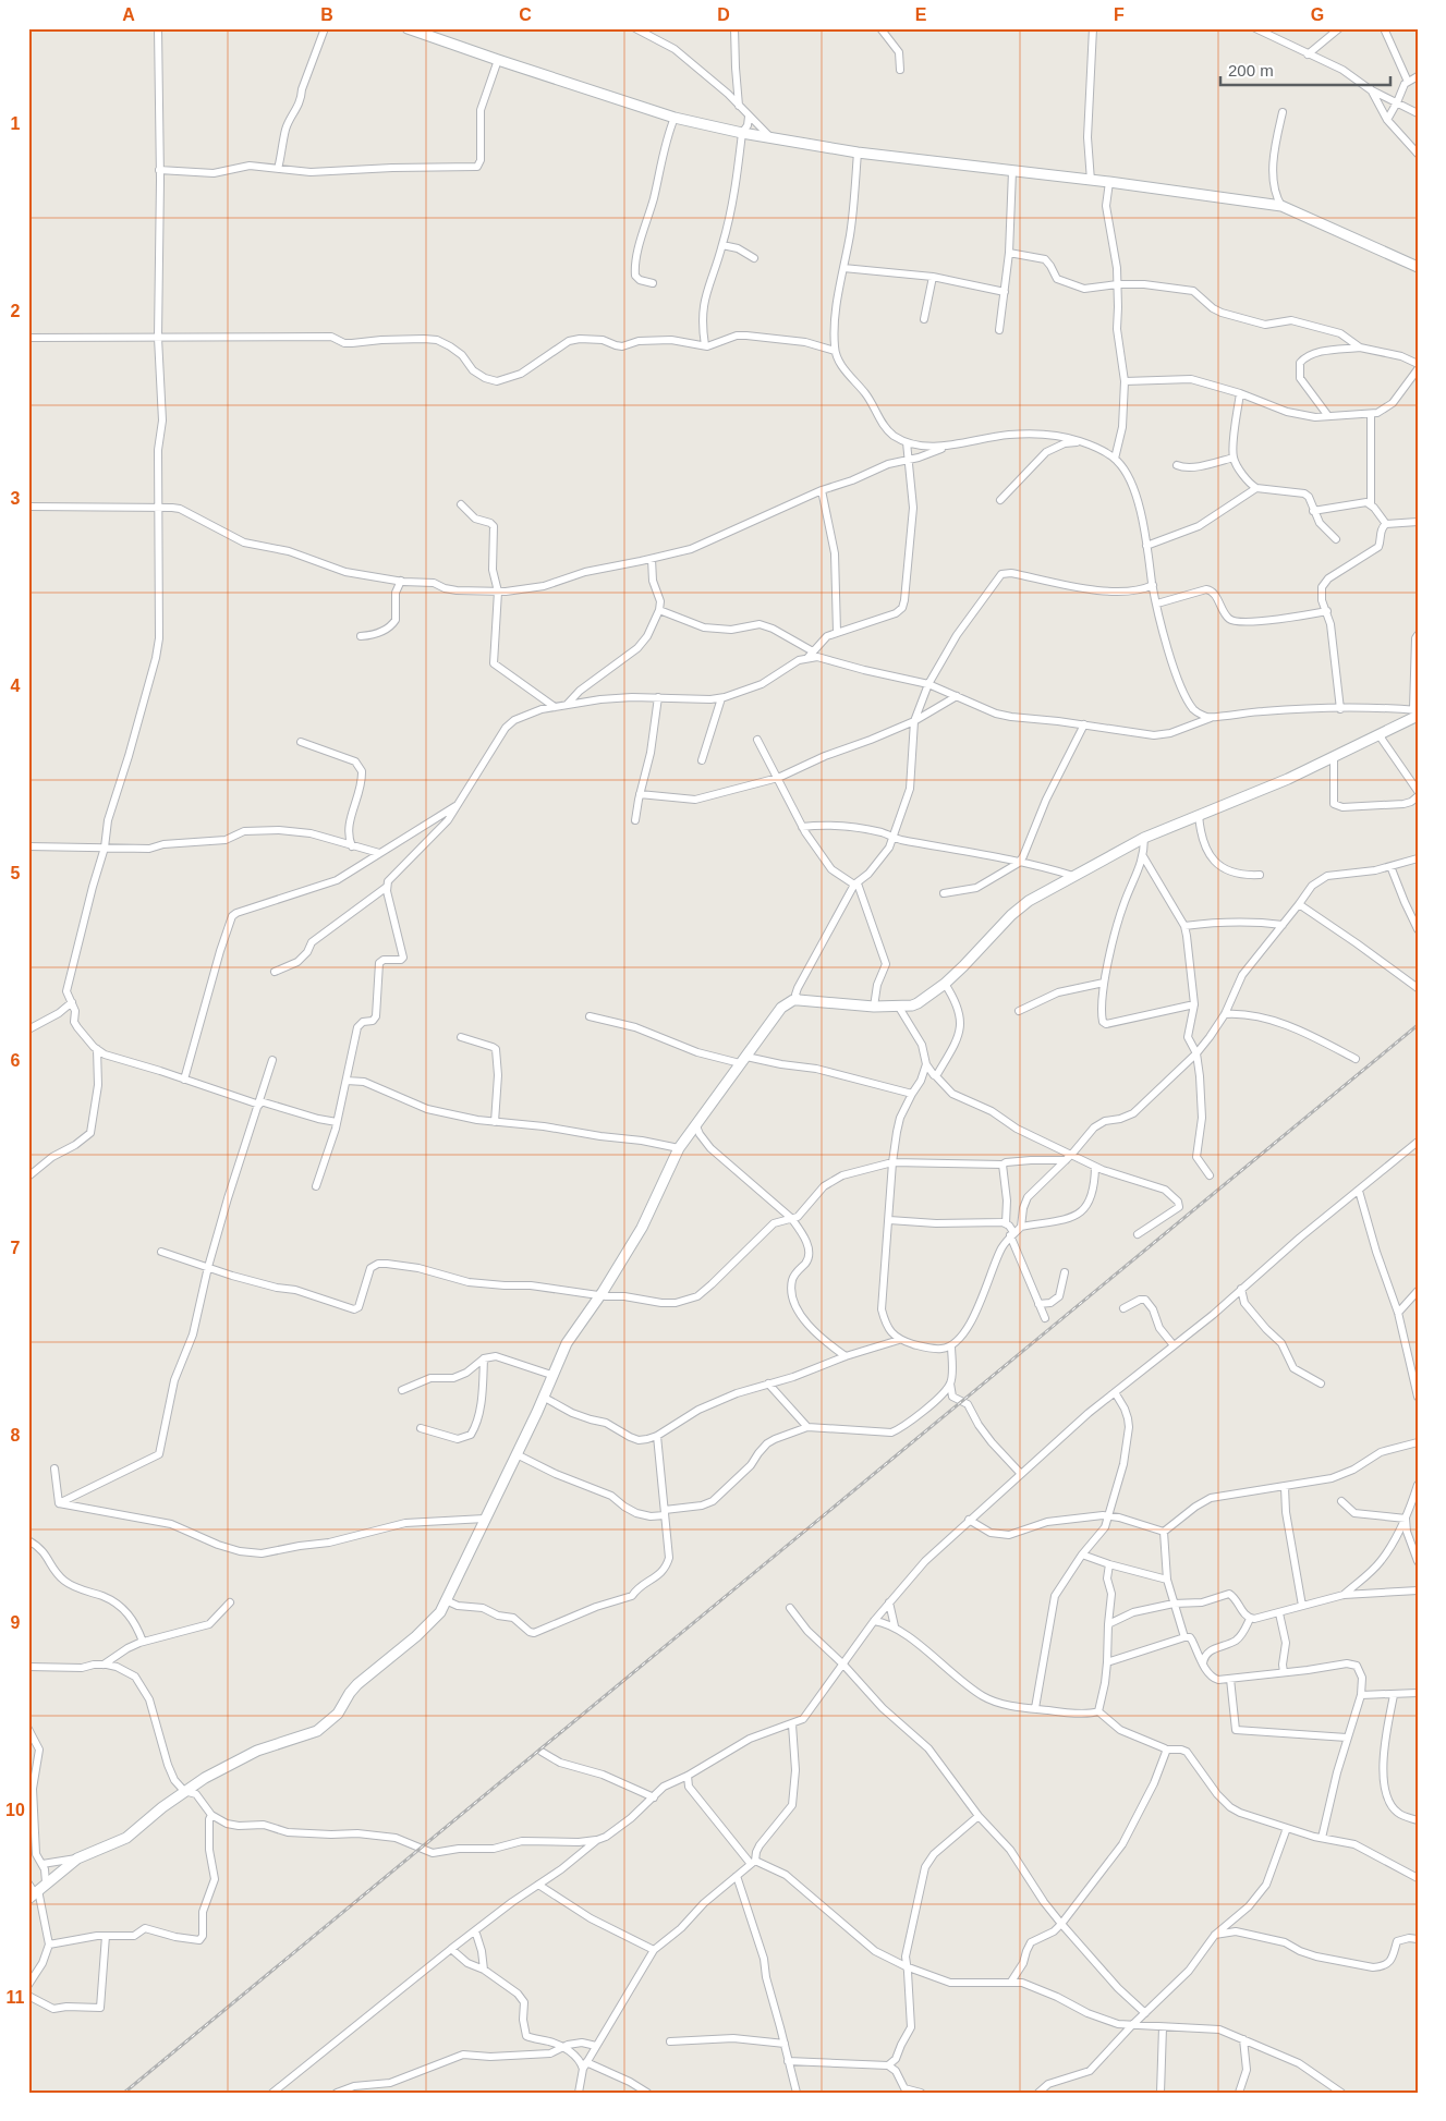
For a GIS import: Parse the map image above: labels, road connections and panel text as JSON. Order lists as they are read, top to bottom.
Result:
{
  "scale_bar": "200 m",
  "grid": {
    "columns": [
      "A",
      "B",
      "C",
      "D",
      "E",
      "F",
      "G"
    ],
    "rows": [
      "1",
      "2",
      "3",
      "4",
      "5",
      "6",
      "7",
      "8",
      "9",
      "10",
      "11"
    ]
  }
}
